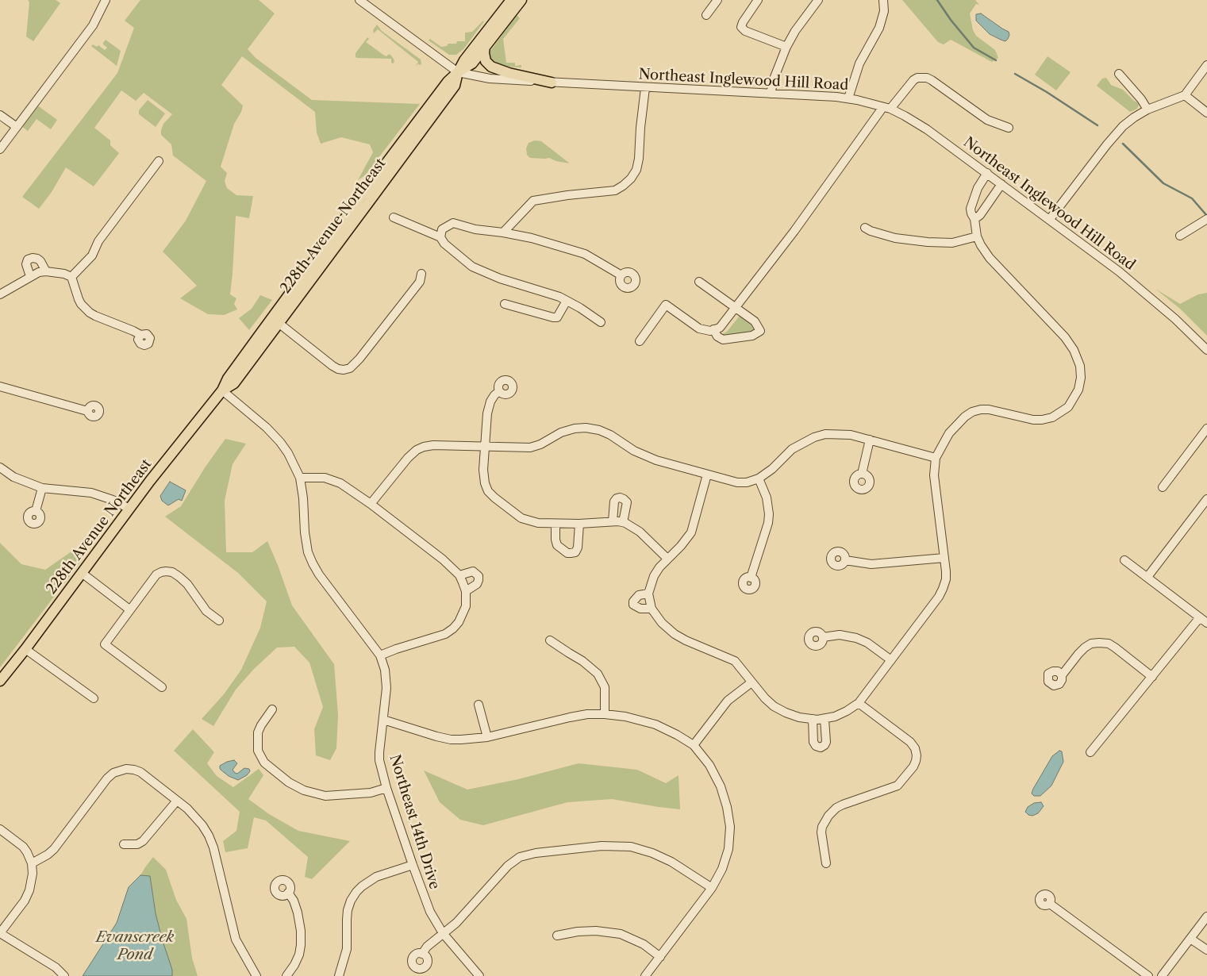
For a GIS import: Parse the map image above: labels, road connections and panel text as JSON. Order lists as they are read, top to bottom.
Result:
{
  "streets": {
    "main road": ["228th Avenue Northeast"],
    "street": ["Northeast Inglewood Hill Road", "Northeast 14th Drive"]
  },
  "crossings": [
    ["Northeast Inglewood Hill Road", "228th Avenue Northeast"],
    ["228th Avenue Northeast", "Northeast 14th Drive"]
  ],
  "water": ["Evanscreek Pond"]
}
